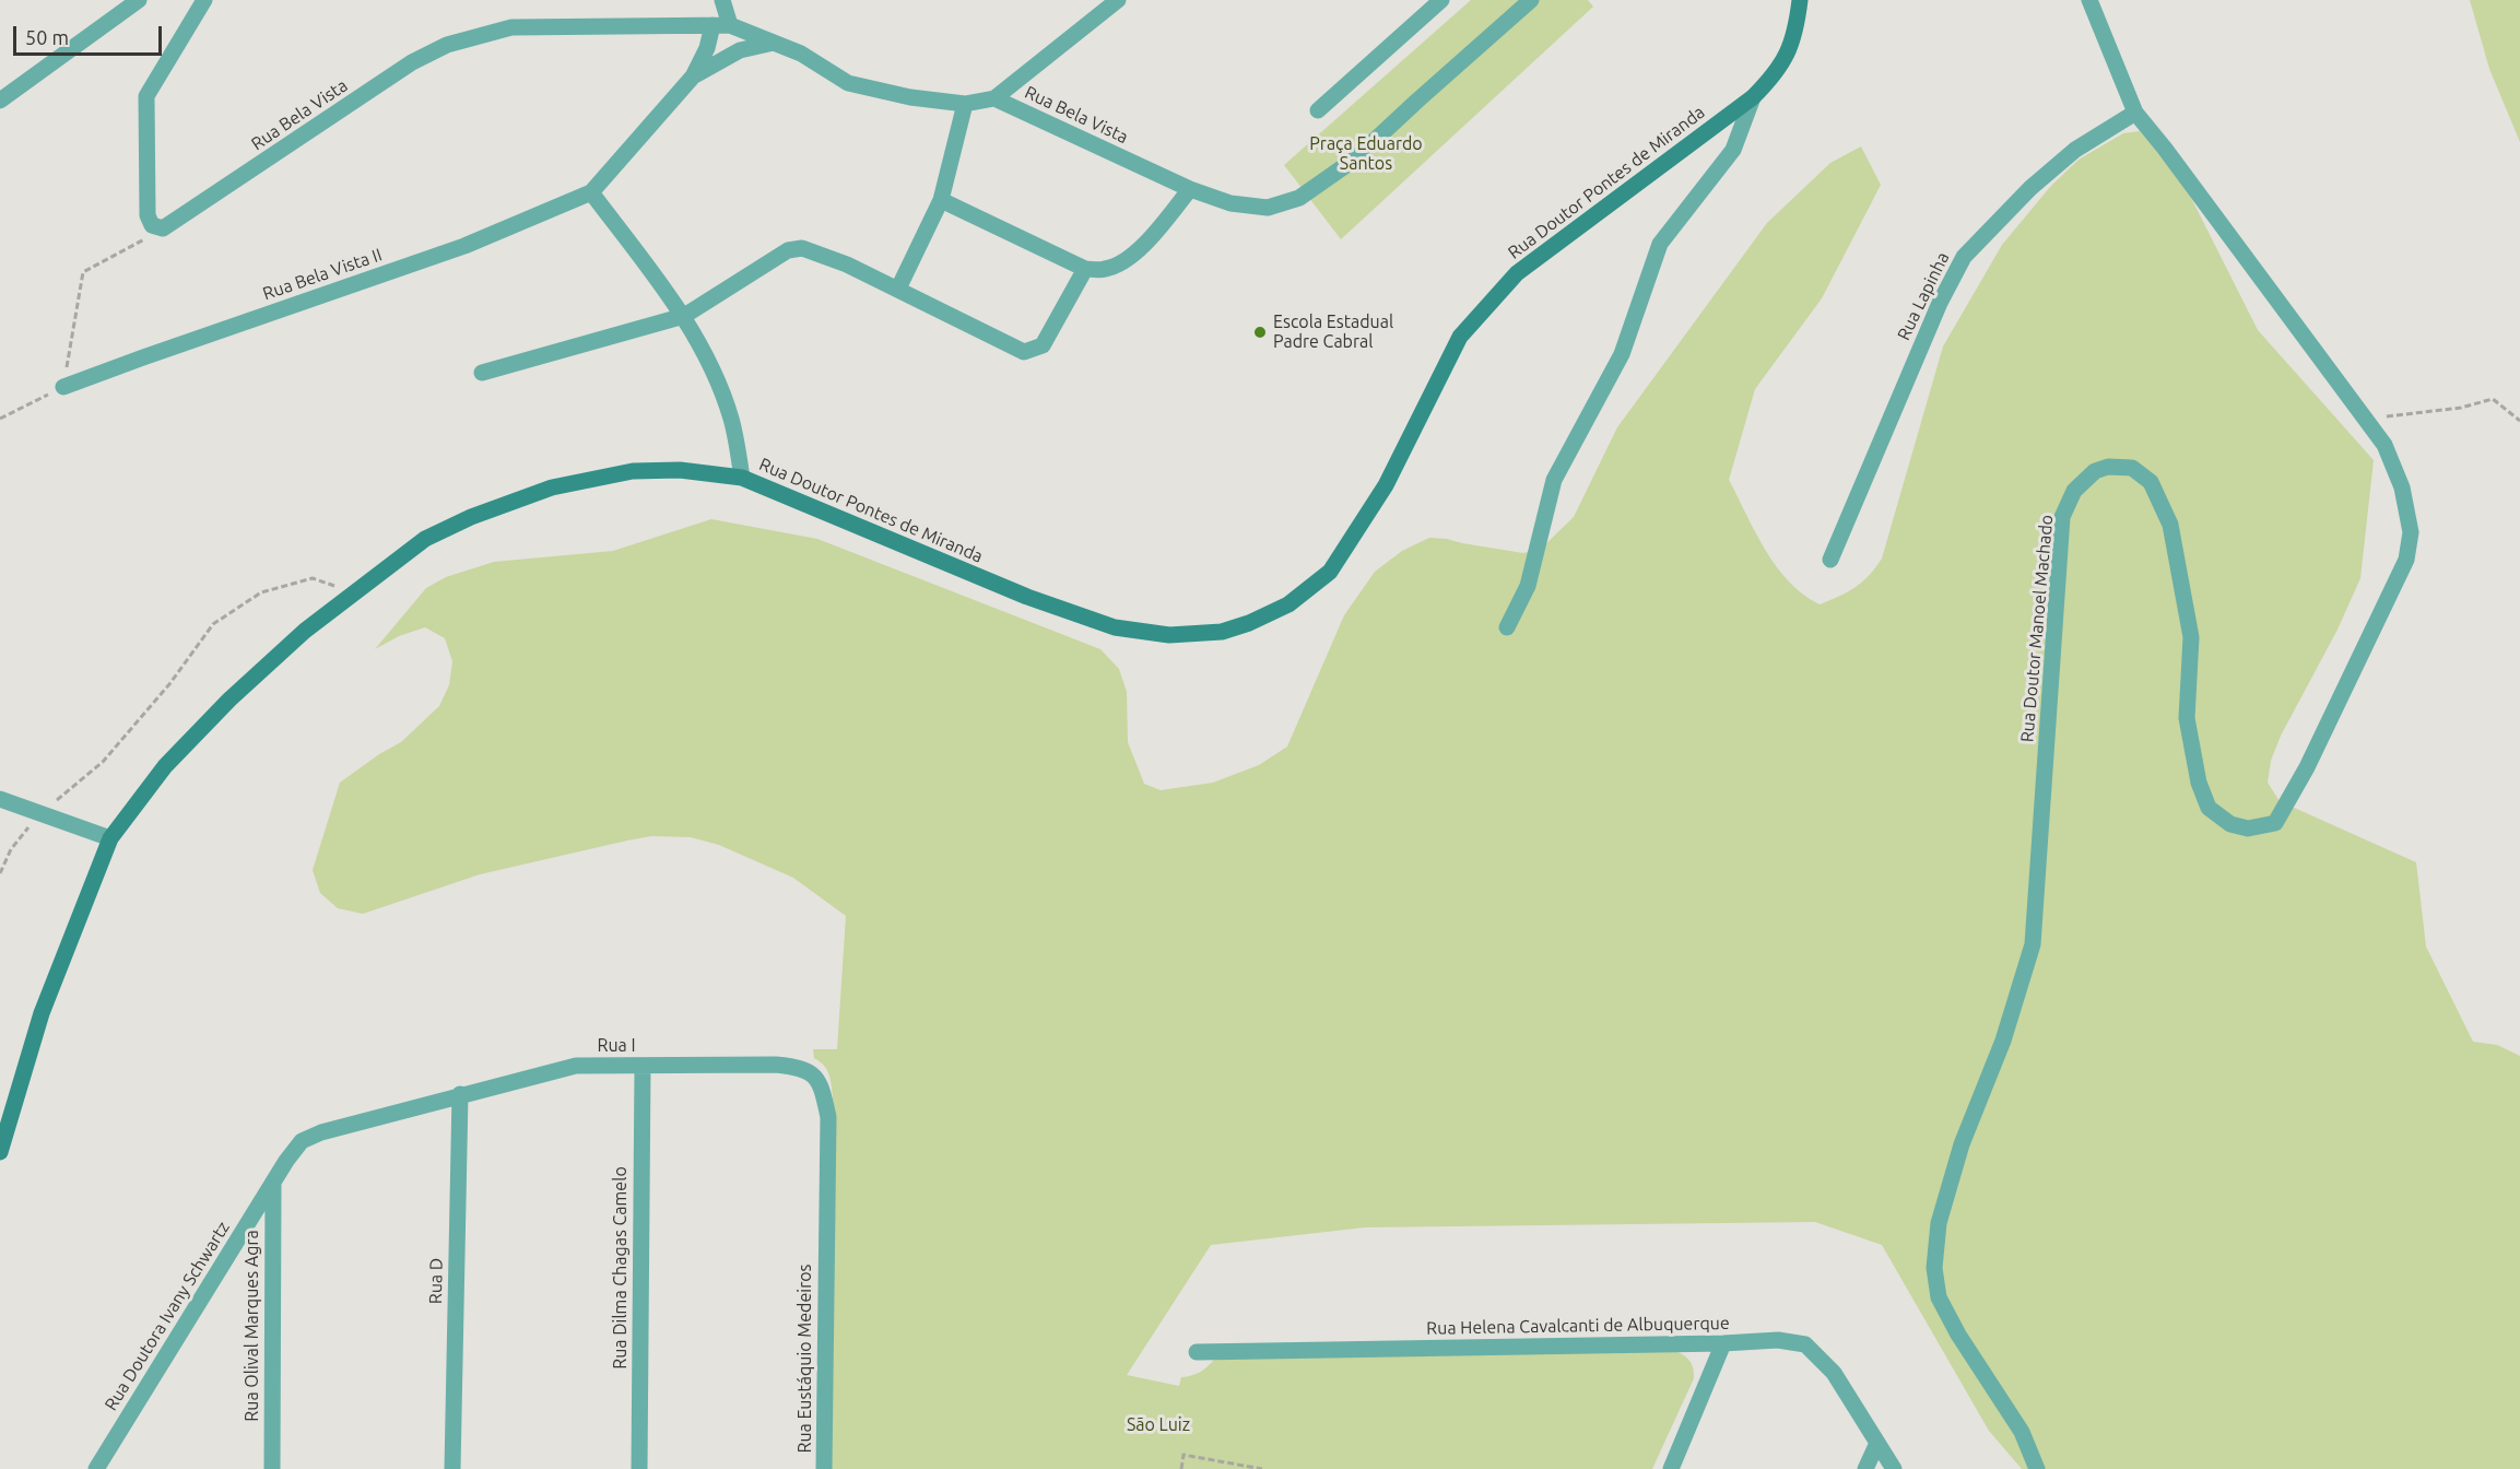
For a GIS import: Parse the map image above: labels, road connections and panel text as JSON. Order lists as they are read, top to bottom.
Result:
{
  "streets": {
    "street": [
      "Rua Bela Vista",
      "Rua Doutor Pontes de Miranda",
      "Rua Bela Vista II",
      "Rua Lapinha",
      "Rua Doutor Manoel Machado",
      "Rua I",
      "Rua Dilma Chagas Camelo",
      "Rua D",
      "Rua Doutora Ivany Schwartz",
      "Rua Olival Marques Agra",
      "Rua Helena Cavalcanti de Albuquerque",
      "Rua Eustáquio Medeiros"
    ]
  },
  "crossings": [
    ["Rua Lapinha", "Rua Doutor Manoel Machado"],
    ["Rua I", "Rua Dilma Chagas Camelo"],
    ["Rua I", "Rua D"],
    ["Rua I", "Rua Doutora Ivany Schwartz"],
    ["Rua I", "Rua Olival Marques Agra"],
    ["Rua I", "Rua Eustáquio Medeiros"],
    ["Rua Doutora Ivany Schwartz", "Rua Olival Marques Agra"]
  ],
  "parks": ["Praça Eduardo Santos", "São Luiz"],
  "places": ["Escola Estadual Padre Cabral"],
  "scale_bar": "50 m"
}
